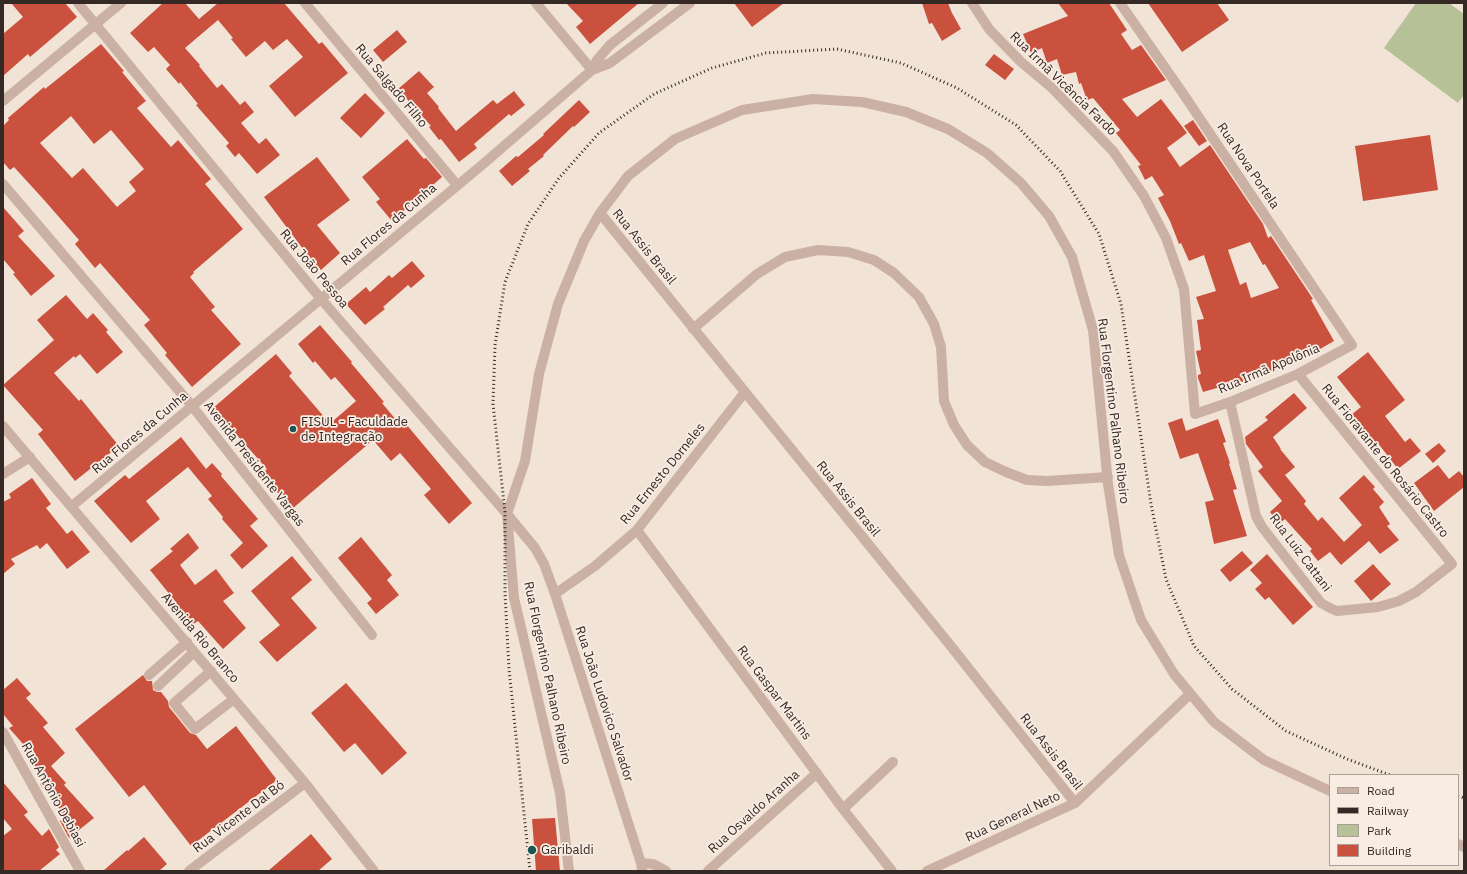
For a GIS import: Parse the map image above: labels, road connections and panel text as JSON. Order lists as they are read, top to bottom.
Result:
{
  "streets": {
    "street": [
      "Rua Irmã Vicência Fardo",
      "Rua Salgado Filho",
      "Rua Nova Portela",
      "Rua Flores da Cunha",
      "Rua Assis Brasil",
      "Rua João Pessoa",
      "Rua Irmã Apolônia",
      "Rua Florgentino Palhano Ribeiro",
      "Rua Fioravante do Rosário Castro",
      "Avenida Presidente Vargas",
      "Rua Ernesto Dorneles",
      "Rua Luiz Cattani",
      "Avenida Rio Branco",
      "Rua Gaspar Martins",
      "Rua João Ludovico Salvador",
      "Rua Antônio Debiasi",
      "Rua Osvaldo Aranha",
      "Rua Vicente Dal Bó",
      "Rua General Neto"
    ]
  },
  "crossings": [
    ["Rua Irmã Vicência Fardo", "Rua Irmã Apolônia"],
    ["Rua Salgado Filho", "Rua Flores da Cunha"],
    ["Rua Nova Portela", "Rua Irmã Apolônia"],
    ["Rua Flores da Cunha", "Rua João Pessoa"],
    ["Rua Flores da Cunha", "Avenida Presidente Vargas"],
    ["Rua Flores da Cunha", "Avenida Rio Branco"],
    ["Rua Assis Brasil", "Rua Florgentino Palhano Ribeiro"],
    ["Rua Assis Brasil", "Rua Ernesto Dorneles"],
    ["Rua Assis Brasil", "Rua General Neto"],
    ["Rua João Pessoa", "Rua Florgentino Palhano Ribeiro"],
    ["Rua João Pessoa", "Rua João Ludovico Salvador"],
    ["Rua Irmã Apolônia", "Rua Fioravante do Rosário Castro"],
    ["Rua Irmã Apolônia", "Rua Luiz Cattani"],
    ["Rua Florgentino Palhano Ribeiro", "Rua General Neto"],
    ["Rua Fioravante do Rosário Castro", "Rua Luiz Cattani"],
    ["Rua Ernesto Dorneles", "Rua Gaspar Martins"],
    ["Rua Ernesto Dorneles", "Rua João Ludovico Salvador"],
    ["Avenida Rio Branco", "Rua Vicente Dal Bó"],
    ["Rua Gaspar Martins", "Rua Osvaldo Aranha"]
  ],
  "places": ["FISUL - Faculdade de Integração", "Garibaldi"],
  "legend": [
    "Road",
    "Railway",
    "Park",
    "Building"
  ]
}
